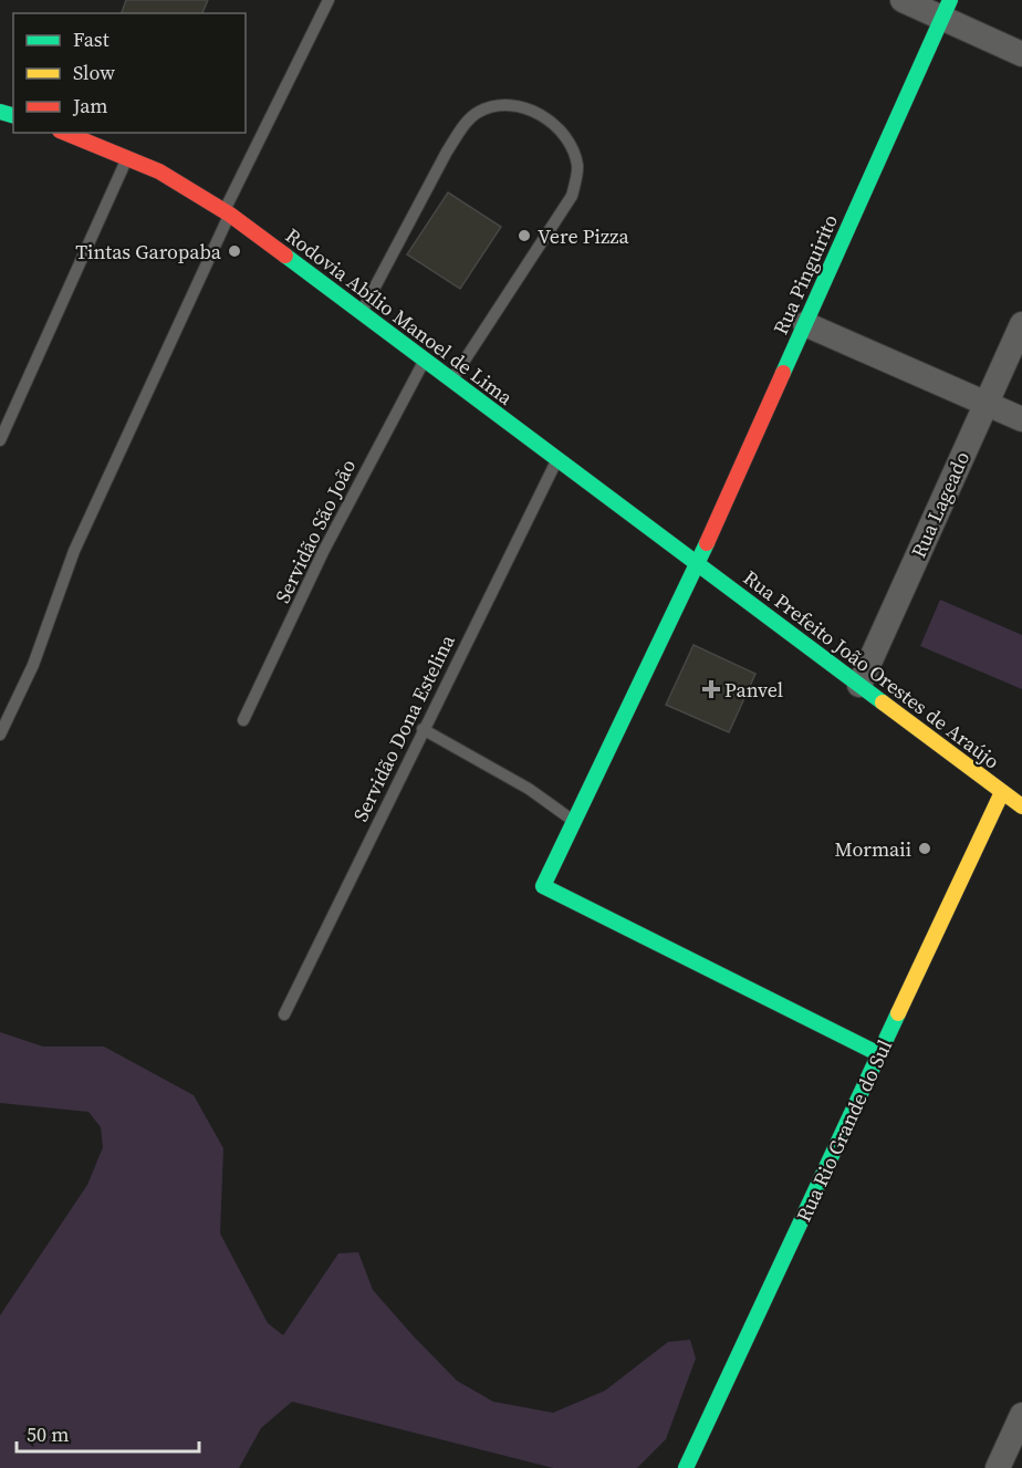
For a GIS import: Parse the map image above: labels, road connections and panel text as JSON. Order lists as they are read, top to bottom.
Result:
{
  "streets": {
    "street": [
      "Rua Pinguirito",
      "Rodovia Abílio Manoel de Lima",
      "Rua Lageado",
      "Rua Prefeito João Orestes de Araújo",
      "Rua Rio Grande do Sul"
    ],
    "lane": ["Servidão São João", "Servidão Dona Estelina"]
  },
  "crossings": [
    ["Rua Pinguirito", "Rodovia Abílio Manoel de Lima"],
    ["Rua Pinguirito", "Rua Prefeito João Orestes de Araújo"],
    ["Rua Pinguirito", "Rua Rio Grande do Sul"],
    ["Rodovia Abílio Manoel de Lima", "Servidão São João"],
    ["Rodovia Abílio Manoel de Lima", "Rua Prefeito João Orestes de Araújo"],
    ["Rodovia Abílio Manoel de Lima", "Servidão Dona Estelina"],
    ["Rua Lageado", "Rua Prefeito João Orestes de Araújo"],
    ["Rua Prefeito João Orestes de Araújo", "Rua Rio Grande do Sul"]
  ],
  "places": {
    "other": ["Vere Pizza", "Tintas Garopaba", "Mormaii"],
    "health": ["Panvel"]
  },
  "legend": ["Fast", "Slow", "Jam"],
  "scale_bar": "50 m"
}
